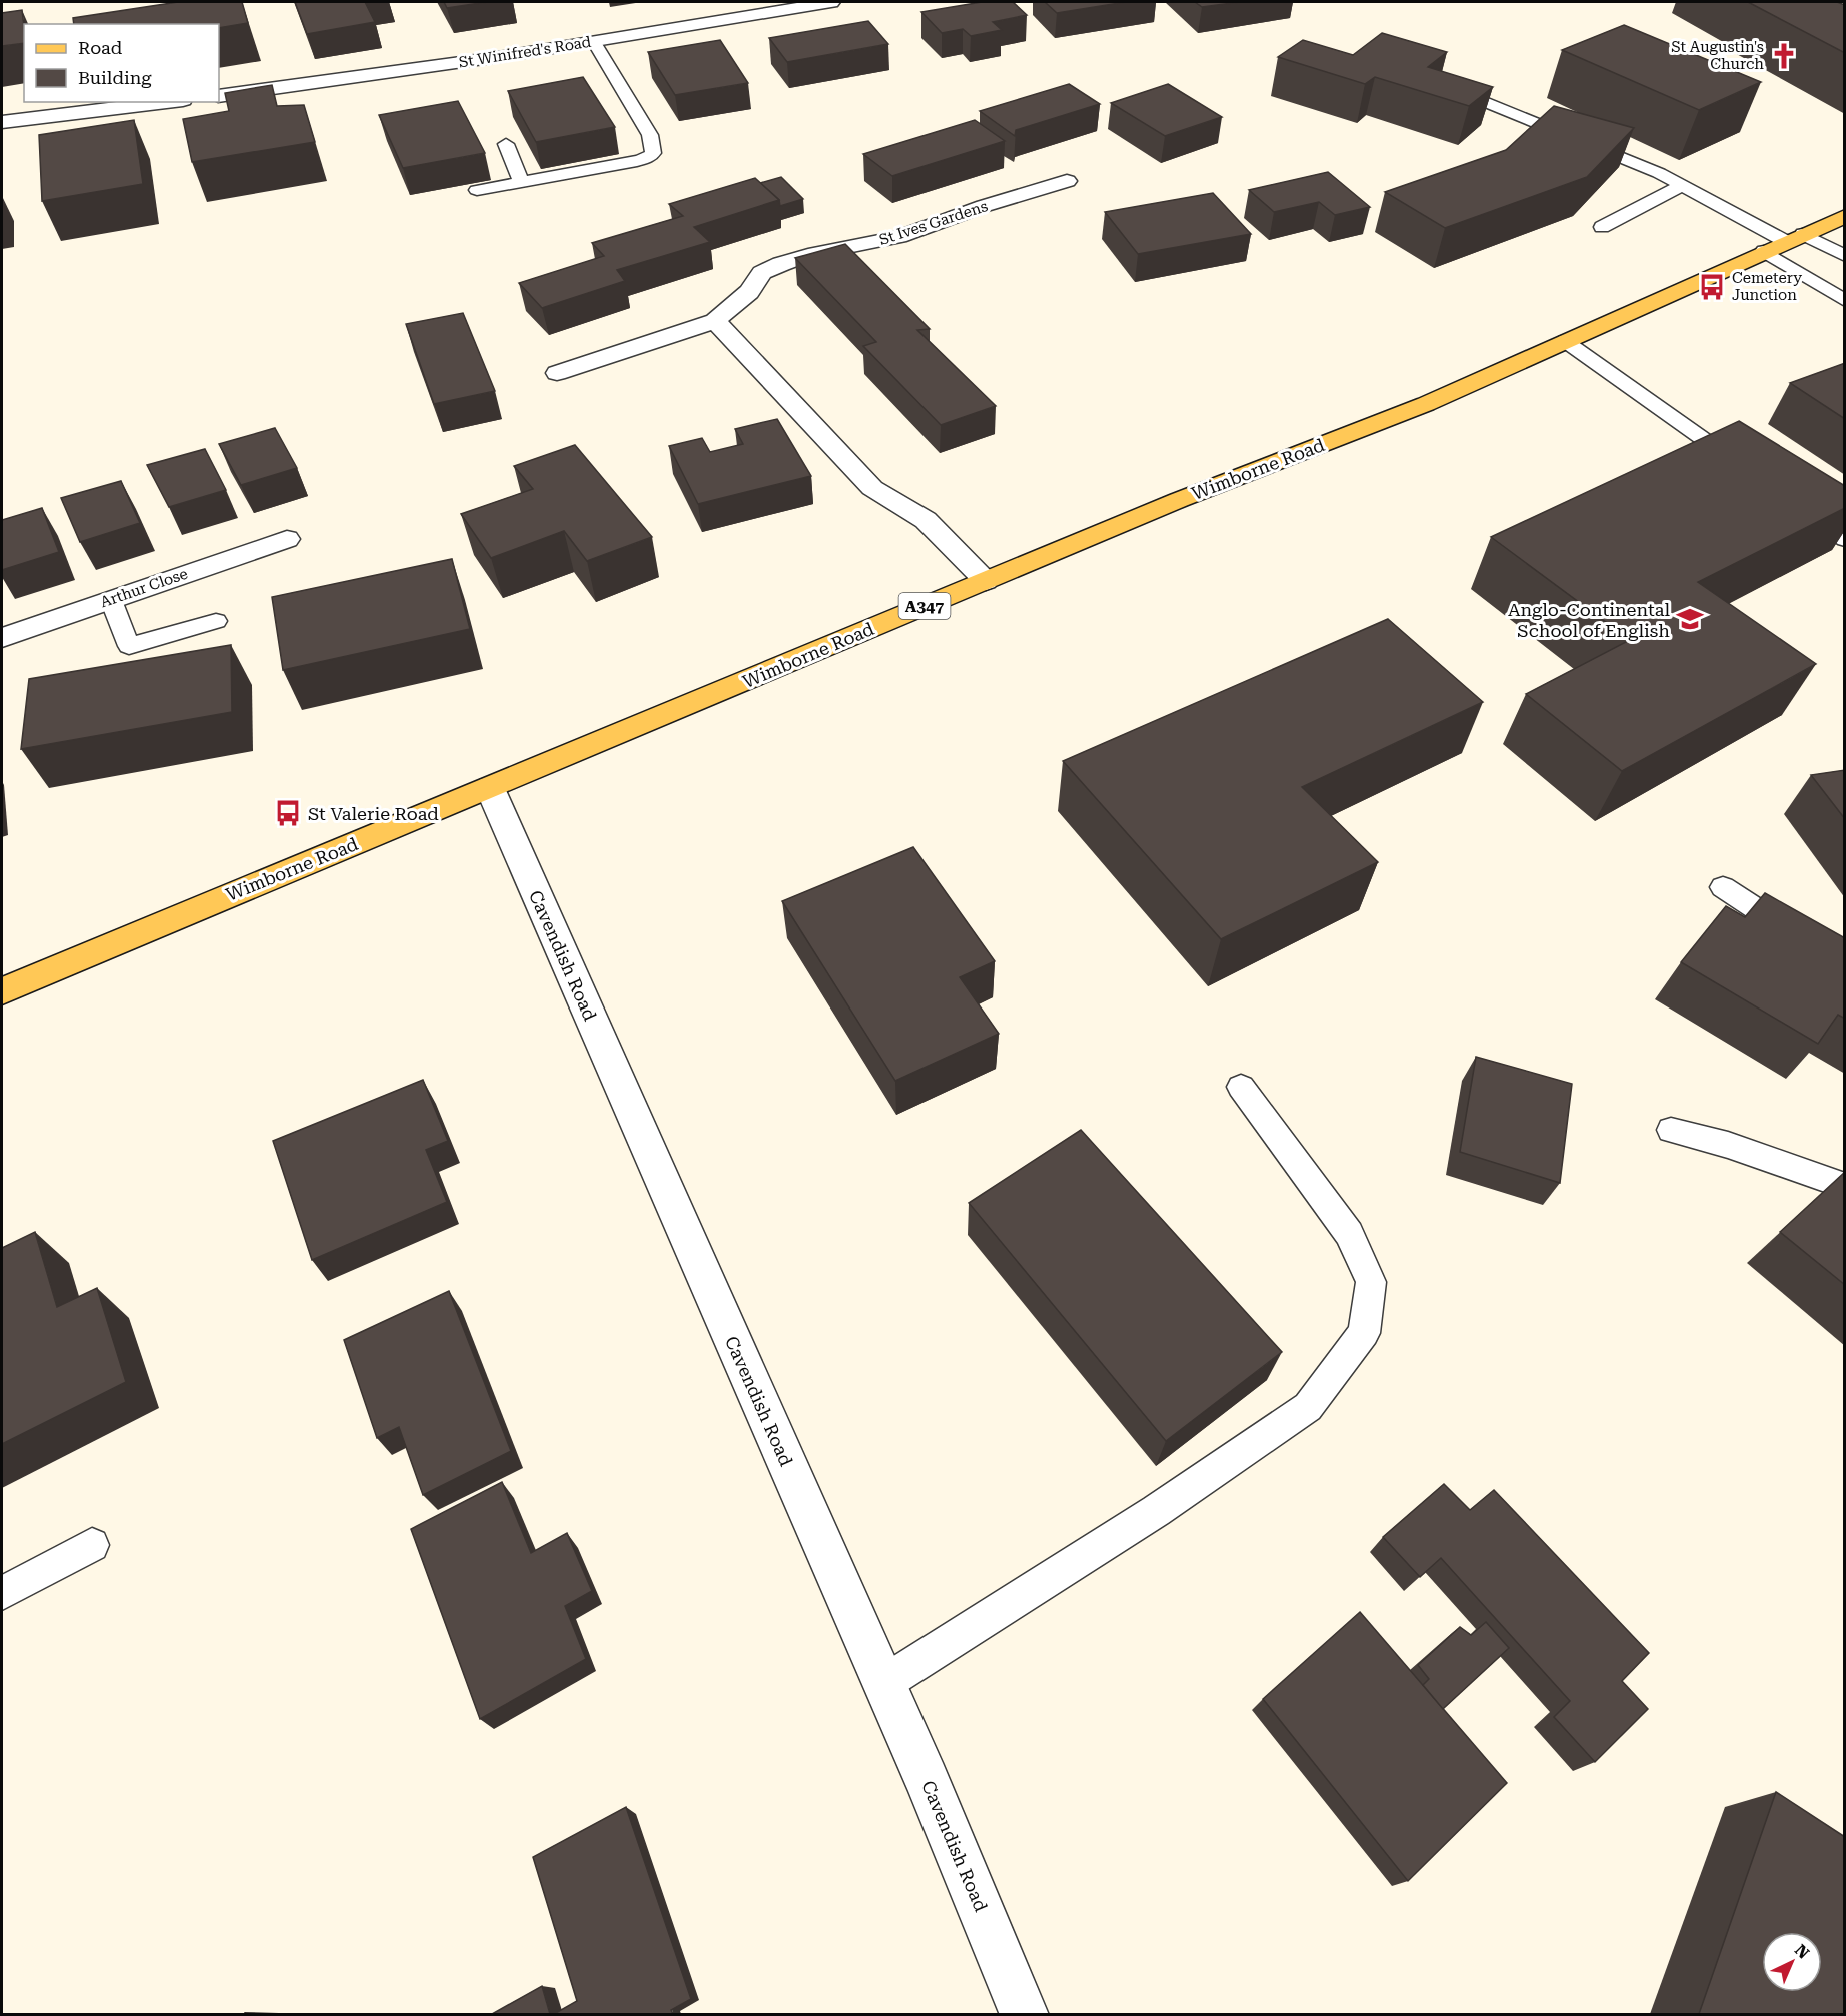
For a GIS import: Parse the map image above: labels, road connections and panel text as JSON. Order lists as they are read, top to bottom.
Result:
{
  "streets": {
    "main road": ["Wimborne Road", "A347"],
    "street": [
      "St Winifred's Road",
      "St Ives Gardens",
      "Arthur Close",
      "Cavendish Road"
    ]
  },
  "crossings": [
    ["Wimborne Road", "Cavendish Road"]
  ],
  "places": {
    "church": ["St Augustin's Church"],
    "bus stop": ["Cemetery Junction", "St Valerie Road"],
    "school or university": ["Anglo-Continental School of English"]
  },
  "legend": ["Road", "Building"],
  "north": "top right"
}
